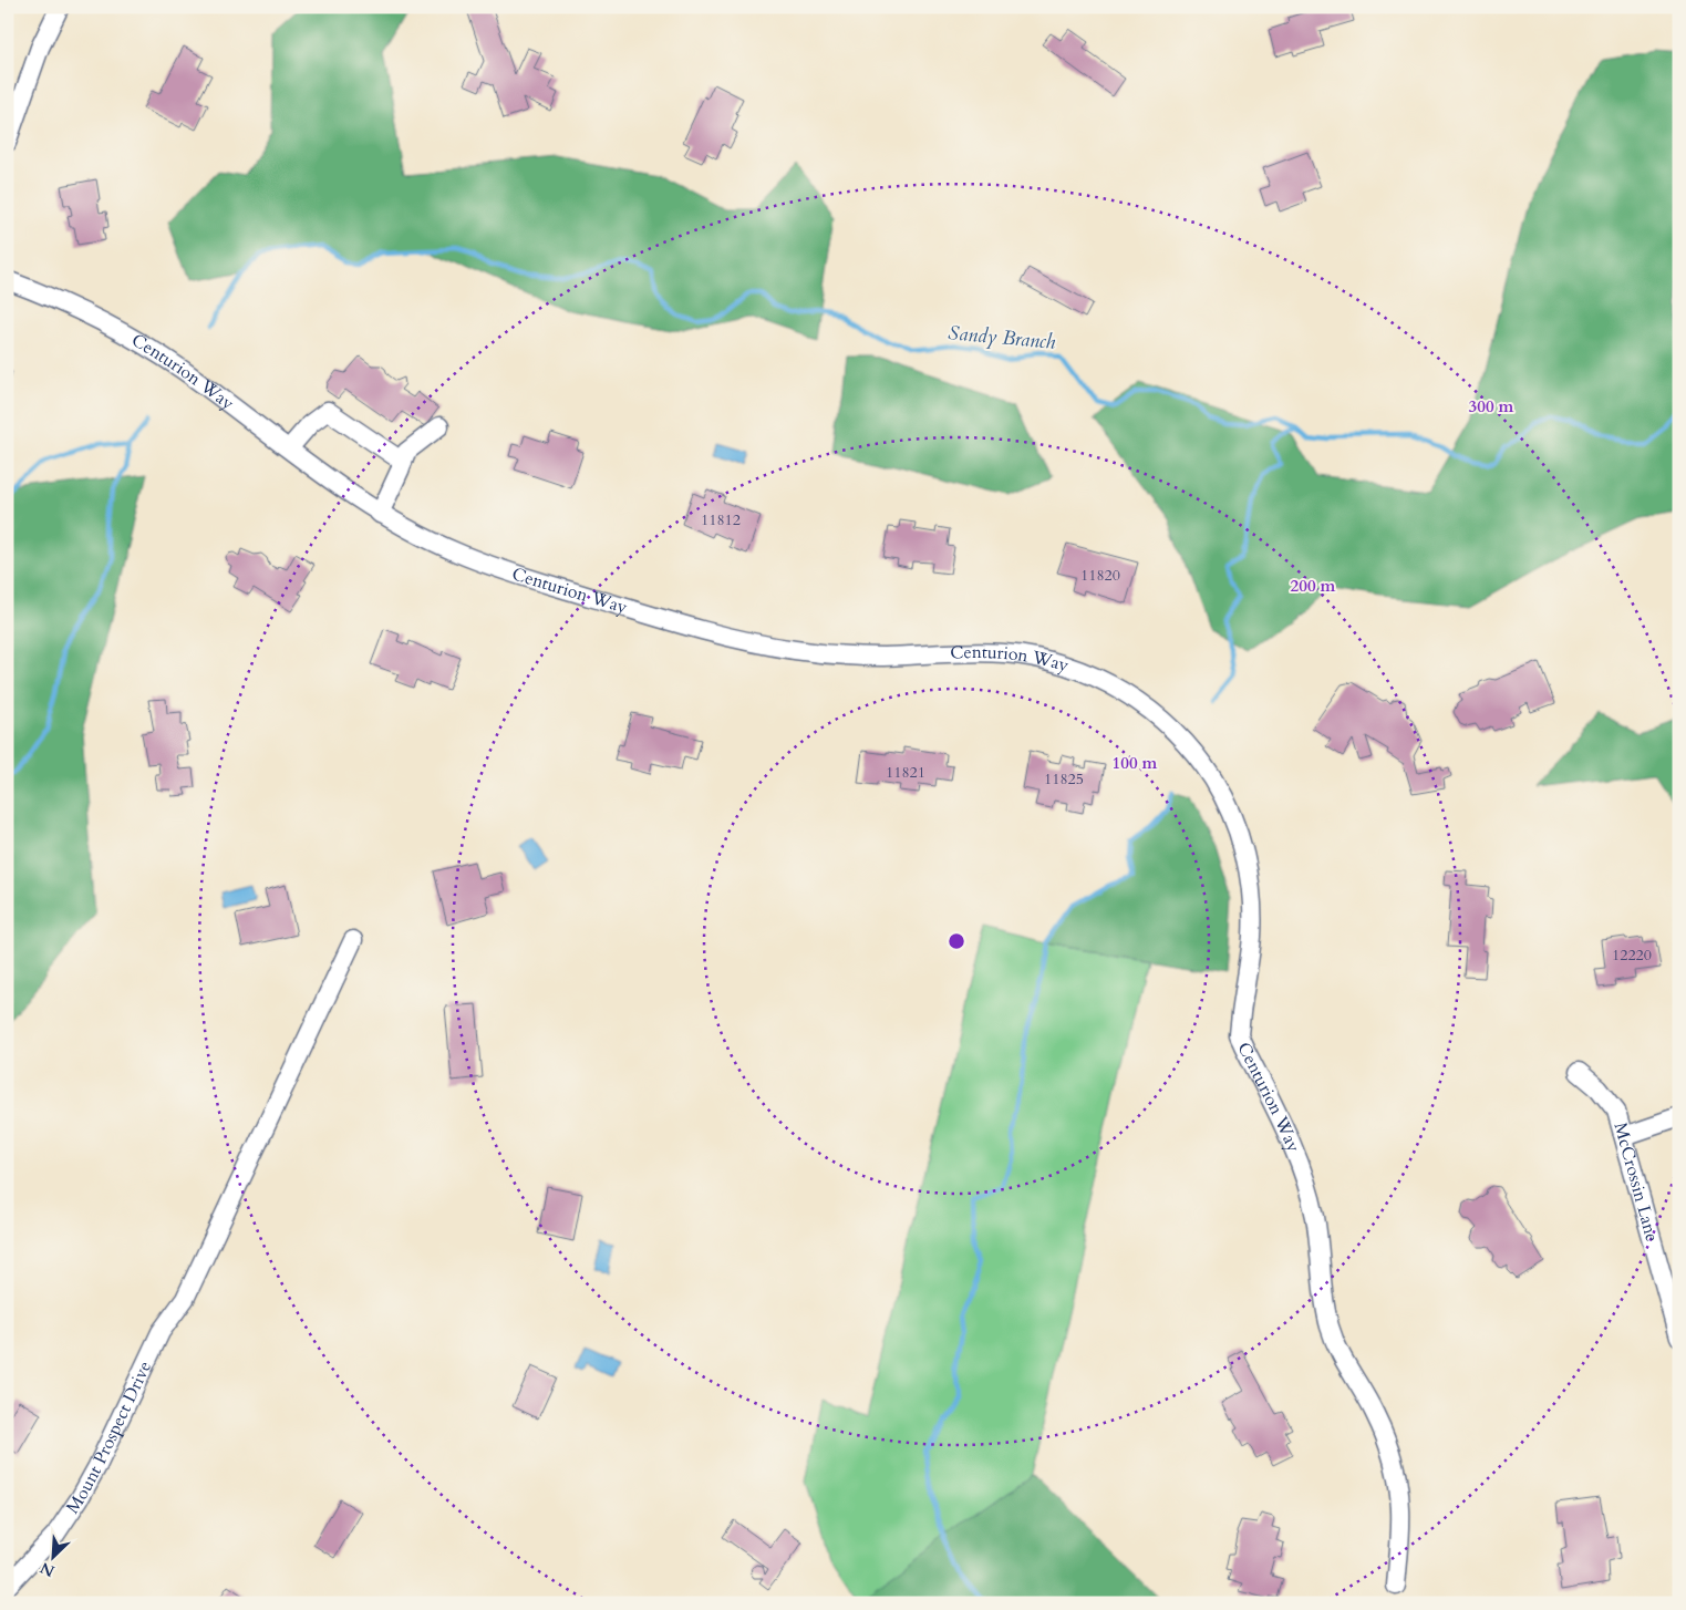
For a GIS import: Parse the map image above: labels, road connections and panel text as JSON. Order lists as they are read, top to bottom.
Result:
{
  "streets": {
    "street": ["Centurion Way", "McCrossin Lane", "Mount Prospect Drive"]
  },
  "water": ["Sandy Branch"],
  "house_numbers": [
    "11812",
    "11820",
    "11821",
    "11825",
    "12220"
  ],
  "north": "bottom left",
  "rings": ["300 m", "200 m", "100 m"]
}
